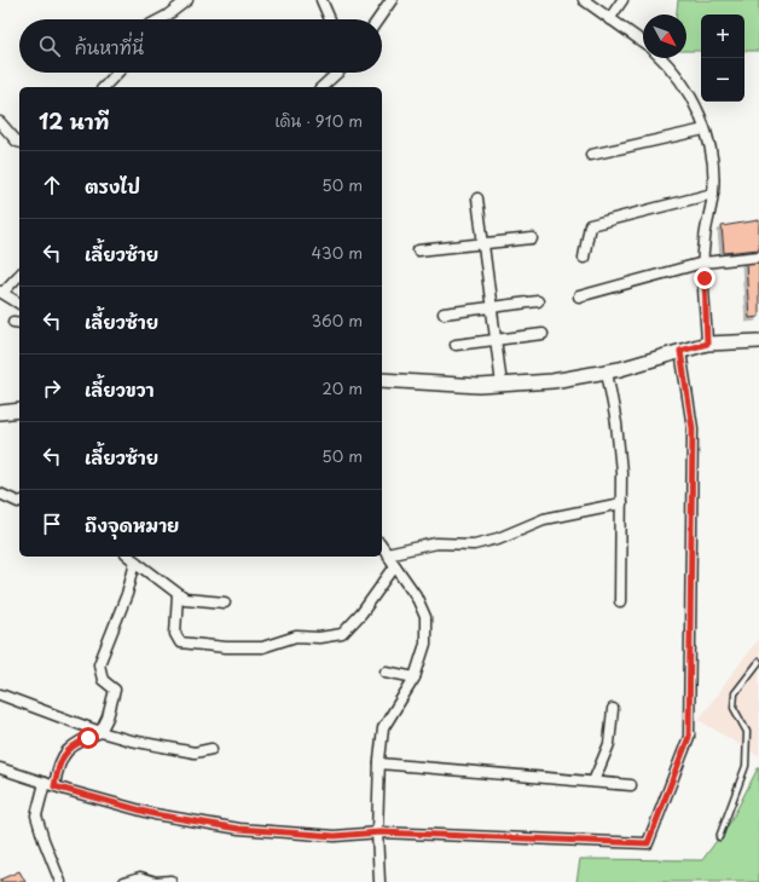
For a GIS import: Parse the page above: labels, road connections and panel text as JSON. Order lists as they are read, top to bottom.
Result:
{
  "north": "bottom right",
  "page": {
    "map_buttons": ["+", "−"],
    "search": "ค้นหาที่นี่",
    "heading": ["12 นาที", "เดิน · 910 m"],
    "list": [
      ["ตรงไป", "50 m"],
      ["เลี้ยวซ้าย", "430 m"],
      ["เลี้ยวซ้าย", "360 m"],
      ["เลี้ยวขวา", "20 m"],
      ["เลี้ยวซ้าย", "50 m"],
      "ถึงจุดหมาย"
    ]
  }
}
